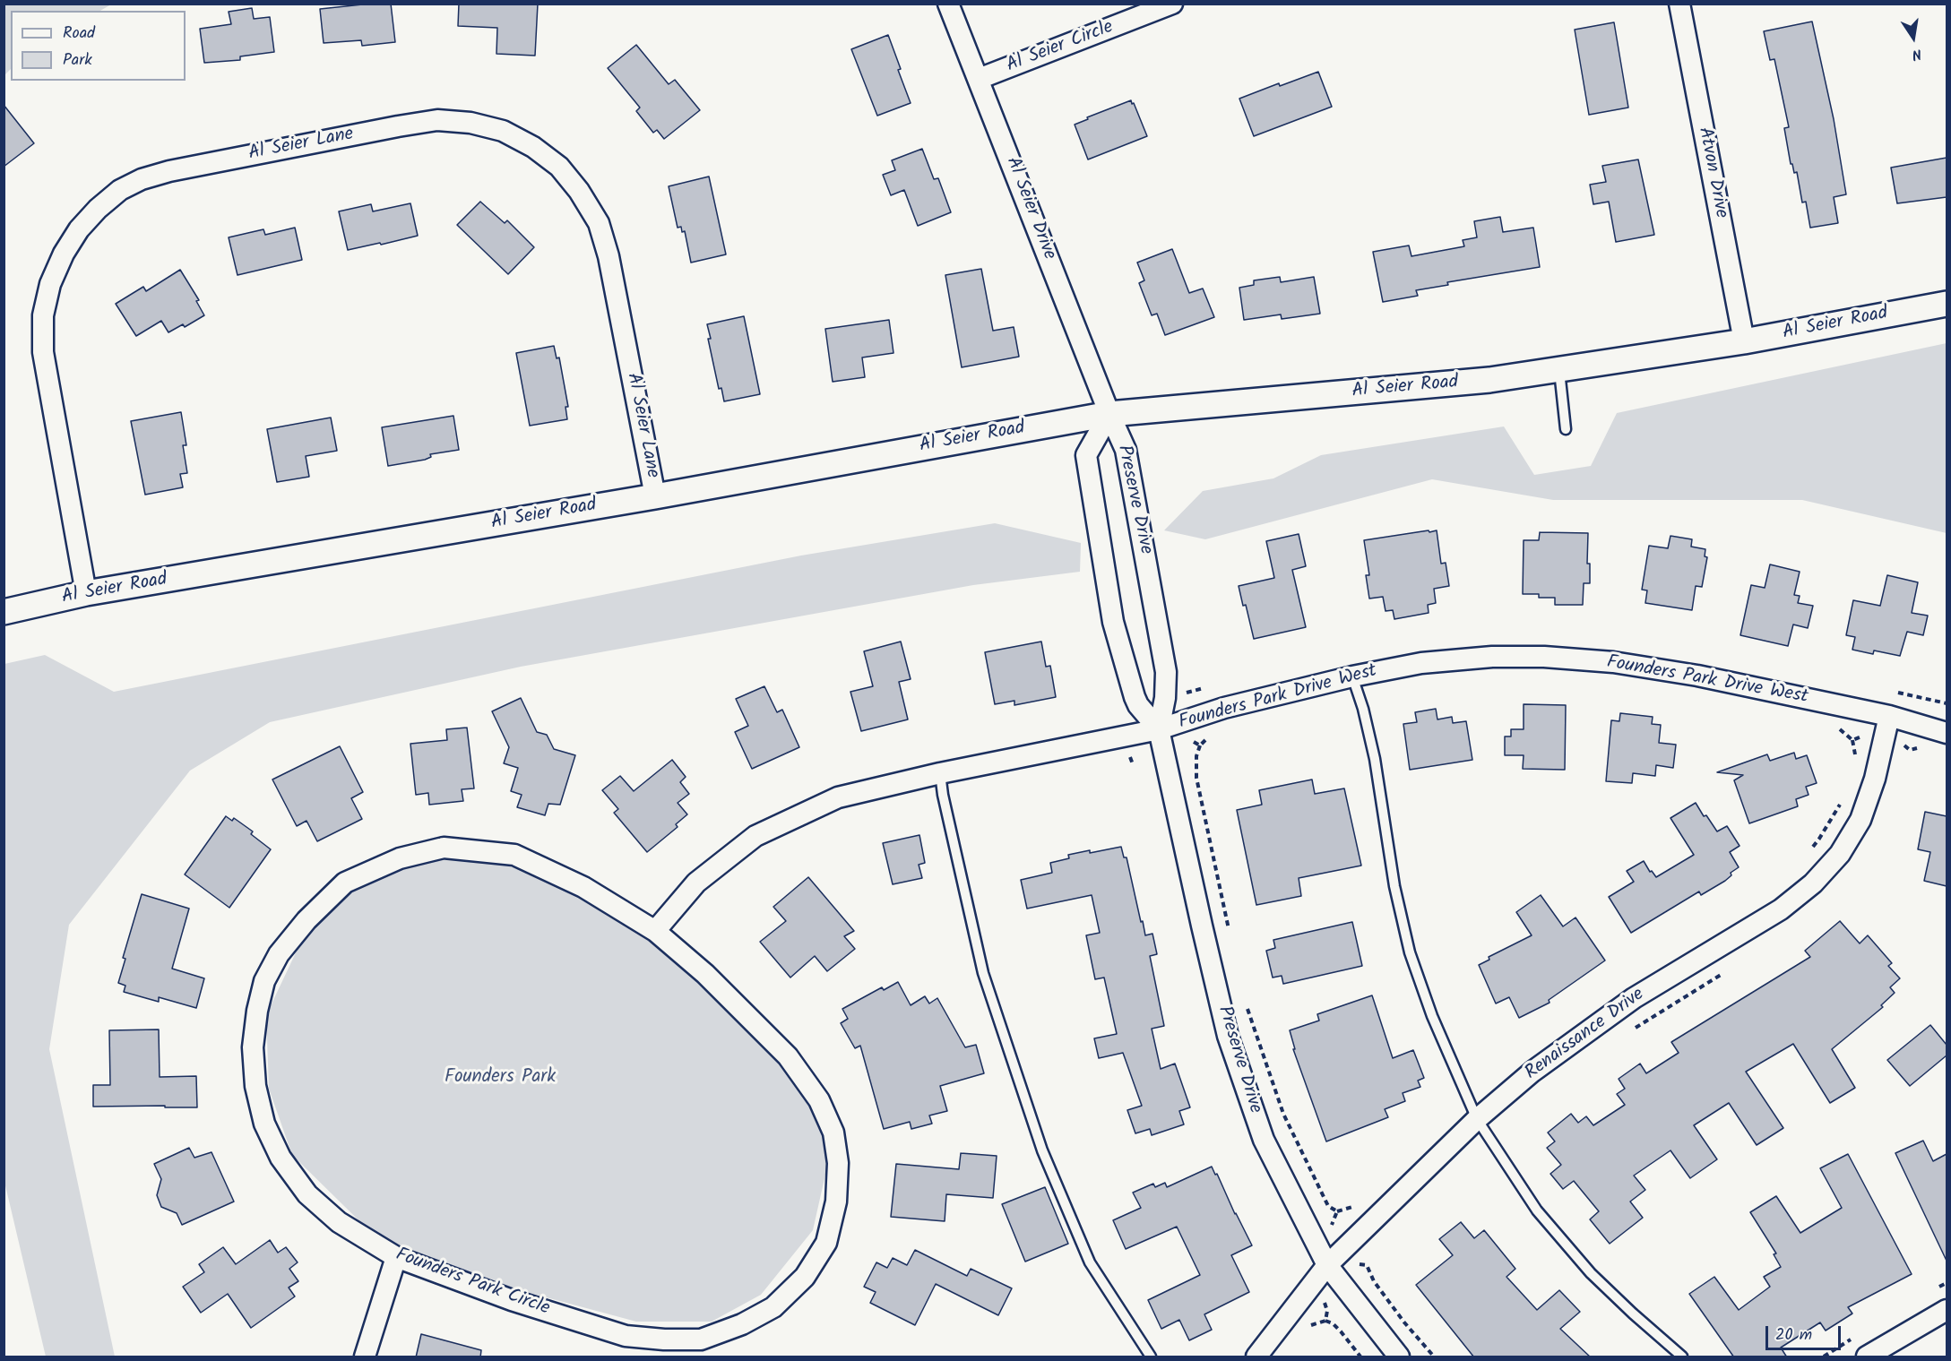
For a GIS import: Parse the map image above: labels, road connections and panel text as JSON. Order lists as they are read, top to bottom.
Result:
{
  "streets": {
    "street": [
      "Al Seier Circle",
      "Al Seier Lane",
      "Atvon Drive",
      "Al Seier Drive",
      "Al Seier Road",
      "Preserve Drive",
      "Founders Park Drive West",
      "Renaissance Drive",
      "Founders Park Circle"
    ]
  },
  "crossings": [
    ["Al Seier Circle", "Al Seier Drive"],
    ["Al Seier Lane", "Al Seier Road"],
    ["Atvon Drive", "Al Seier Road"],
    ["Al Seier Drive", "Al Seier Road"],
    ["Al Seier Drive", "Preserve Drive"],
    ["Al Seier Road", "Preserve Drive"],
    ["Preserve Drive", "Founders Park Drive West"],
    ["Preserve Drive", "Renaissance Drive"],
    ["Founders Park Drive West", "Renaissance Drive"],
    ["Founders Park Drive West", "Founders Park Circle"]
  ],
  "parks": ["Founders Park"],
  "legend": ["Road", "Park"],
  "scale_bar": "20 m",
  "north": "bottom"
}
